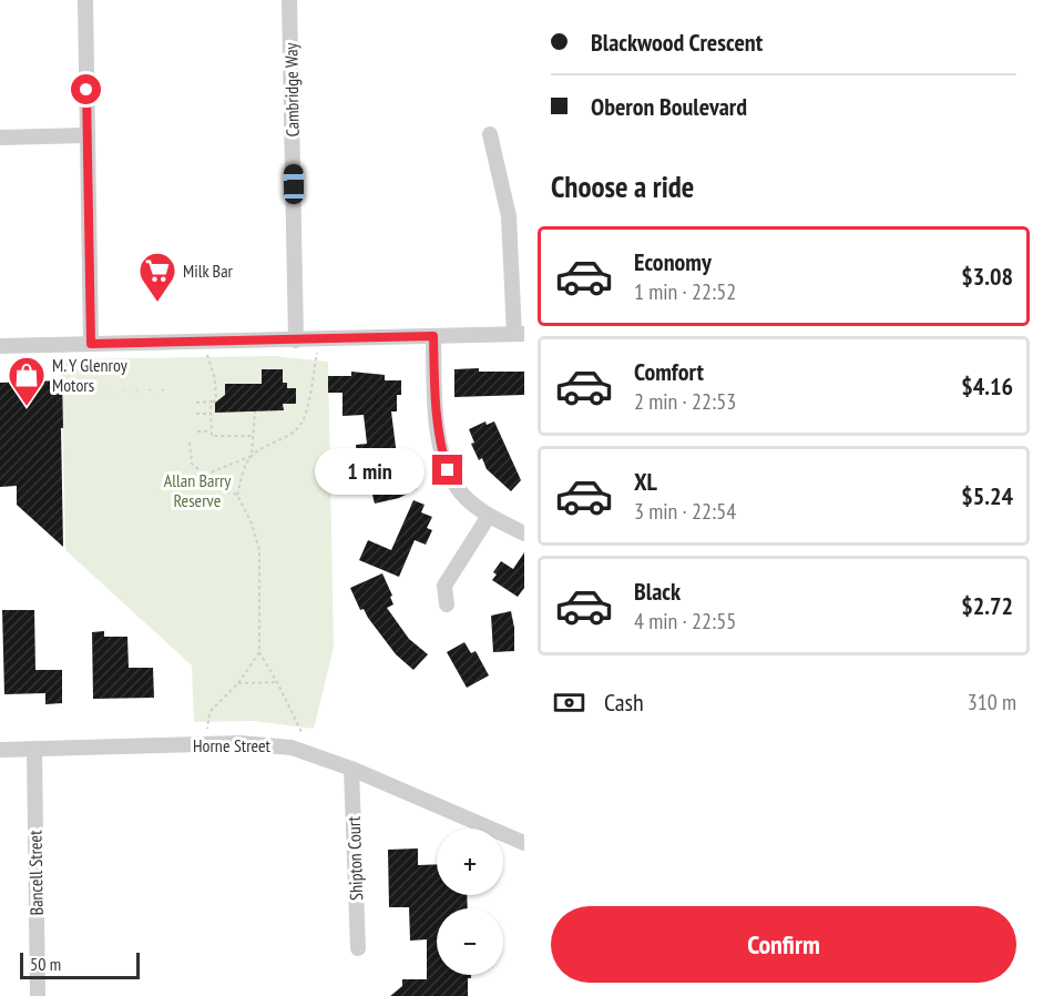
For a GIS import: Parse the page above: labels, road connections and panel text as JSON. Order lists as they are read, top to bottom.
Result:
{
  "streets": {
    "street": [
      "Cambridge Way",
      "Horne Street",
      "Shipton Court",
      "Bancell Street"
    ]
  },
  "crossings": [
    ["Horne Street", "Shipton Court"],
    ["Horne Street", "Bancell Street"]
  ],
  "parks": ["Allan Barry Reserve"],
  "places": {
    "supermarket": ["Milk Bar"],
    "shop": ["M. Y Glenroy Motors"]
  },
  "scale_bar": "50 m",
  "page": {
    "banner": ["Blackwood Crescent", "Oberon Boulevard"],
    "heading": "Choose a ride",
    "list": [
      {
        "name": "Economy",
        "note": "1 min · 22:52",
        "value": "$3.08"
      },
      {
        "name": "Comfort",
        "note": "2 min · 22:53",
        "value": "$4.16"
      },
      {
        "name": "XL",
        "note": "3 min · 22:54",
        "value": "$5.24"
      },
      {
        "name": "Black",
        "note": "4 min · 22:55",
        "value": "$2.72"
      }
    ],
    "bubble": "1 min",
    "pay": ["Cash", "310 m"],
    "map_buttons": ["+", "−"],
    "buttons": "Confirm",
    "scale": "50 m"
  }
}
